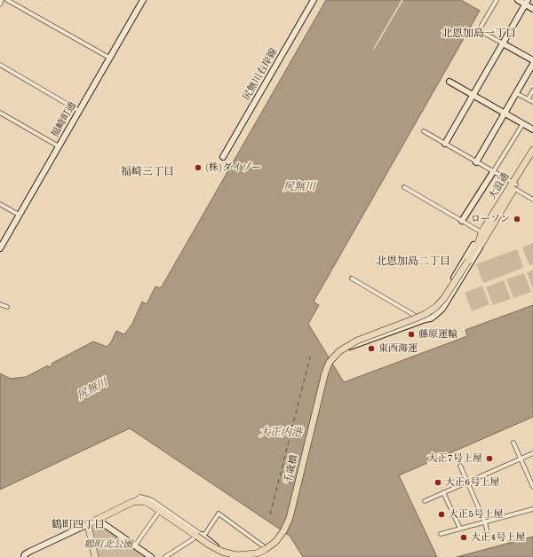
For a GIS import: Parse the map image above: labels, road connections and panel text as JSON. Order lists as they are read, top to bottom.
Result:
{
  "streets": {
    "main road": ["大浪通", "千歳橋"],
    "street": ["尻無川右岸線", "福崎町通"]
  },
  "crossings": [
    ["大浪通", "千歳橋"]
  ],
  "districts": [
    "北恩加島一丁目",
    "福崎三丁目",
    "北恩加島二丁目",
    "鶴町四丁目"
  ],
  "water": ["尻無川", "大正内港"],
  "parks": ["鶴町北公園"],
  "places": [
    "(株)ダイゾー",
    "ローソン",
    "藤原運輸",
    "東西海運",
    "大正7号上屋",
    "大正6号上屋",
    "大正5号上屋",
    "大正4号上屋"
  ]
}
